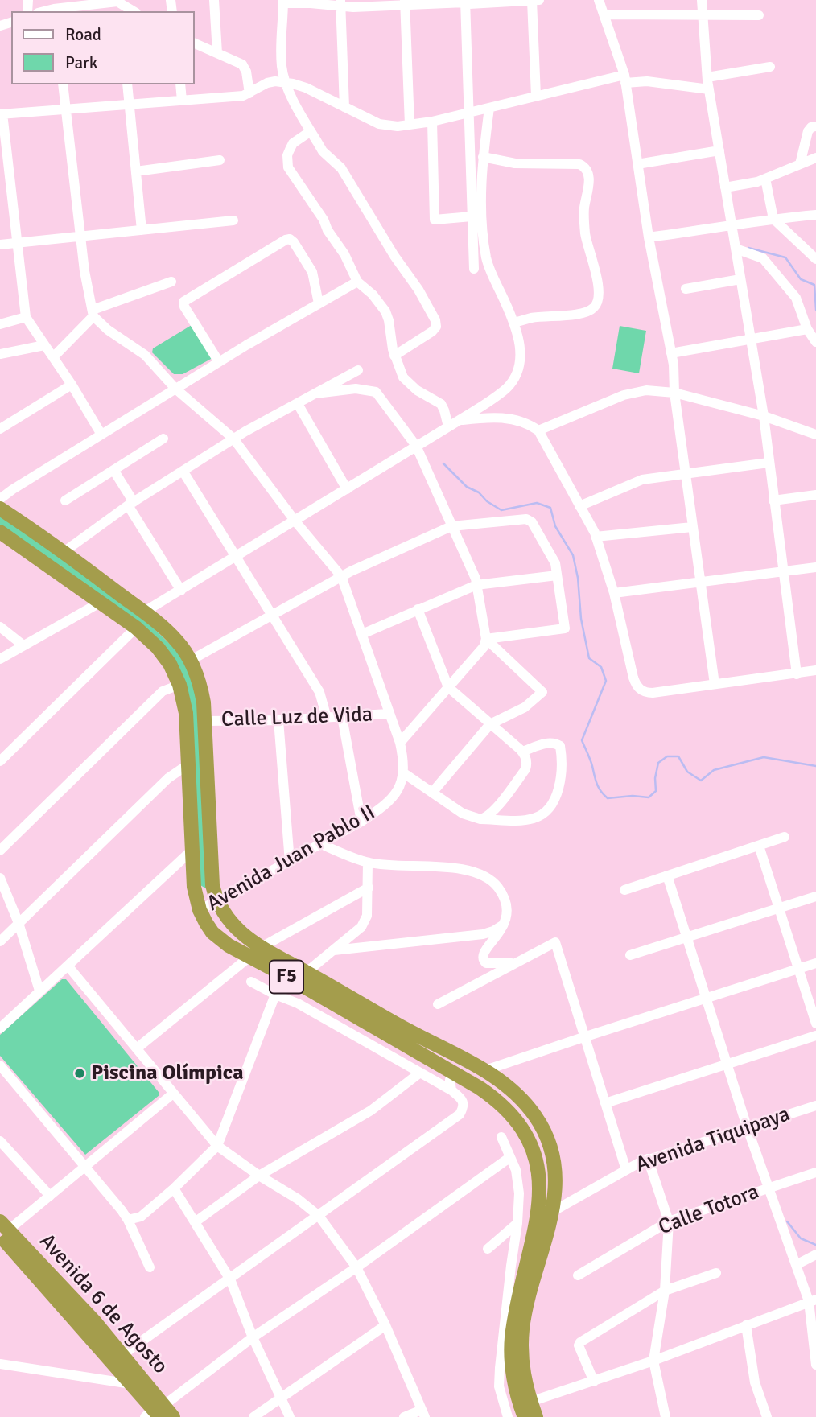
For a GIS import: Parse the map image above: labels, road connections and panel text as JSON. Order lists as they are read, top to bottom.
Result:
{
  "streets": {
    "highway": ["F5", "Avenida 6 de Agosto"],
    "street": [
      "Calle Luz de Vida",
      "Avenida Juan Pablo II",
      "Avenida Tiquipaya",
      "Calle Totora"
    ]
  },
  "crossings": [
    ["Calle Luz de Vida", "F5"],
    ["Avenida Juan Pablo II", "F5"],
    ["F5", "Avenida Tiquipaya"]
  ],
  "places": ["Piscina Olímpica"],
  "legend": ["Road", "Park"]
}
